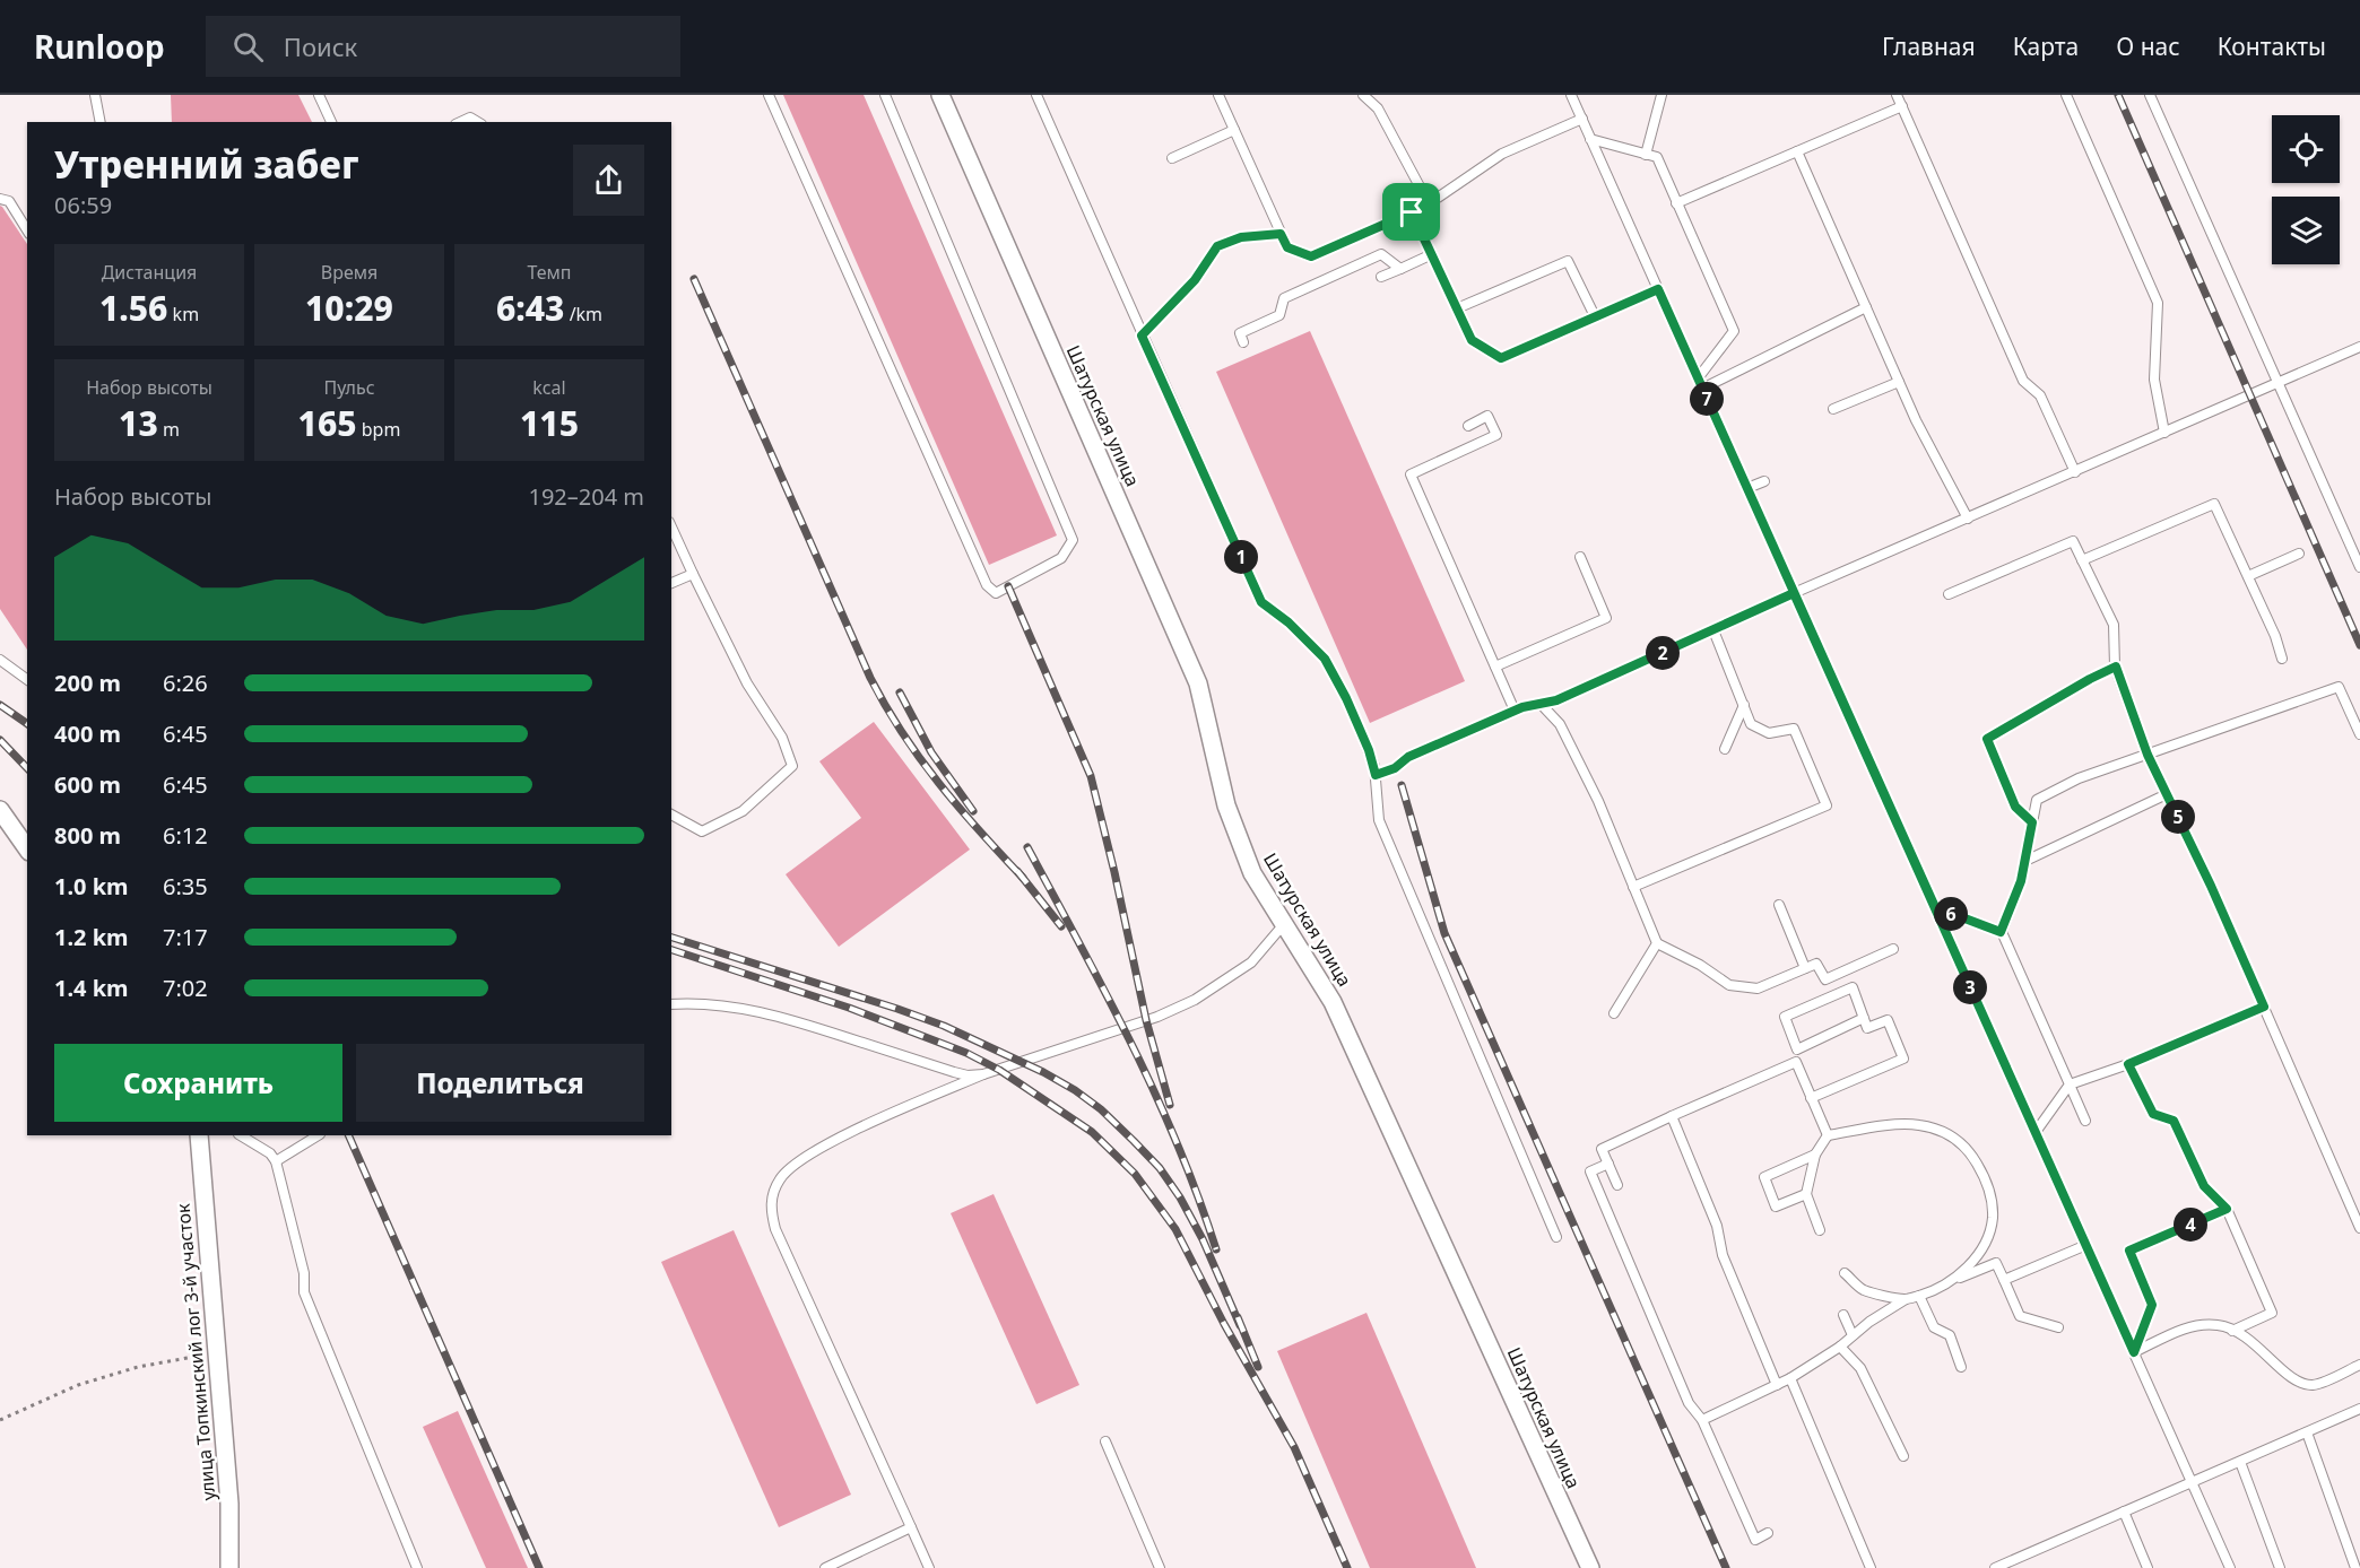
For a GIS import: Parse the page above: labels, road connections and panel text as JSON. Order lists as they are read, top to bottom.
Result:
{
  "streets": {
    "street": ["Шатурская улица", "улица Топкинский лог 3-й участок"]
  },
  "page": {
    "header": "Runloop",
    "search": "Поиск",
    "nav": [
      "Главная",
      "Карта",
      "О нас",
      "Контакты"
    ],
    "heading": ["Утренний забег", "06:59"],
    "stats": [
      ["Дистанция", "1.56 km"],
      ["Время", "10:29"],
      ["Темп", "6:43 /km"],
      ["Набор высоты", "13 m"],
      ["Пульс", "165 bpm"],
      ["kcal", "115"]
    ],
    "pins": [
      "7",
      "1",
      "2",
      "5",
      "6",
      "3",
      "4"
    ],
    "chart": ["Набор высоты", "192–204 m"],
    "list": [
      {
        "name": "200 m",
        "note": "6:26"
      },
      {
        "name": "400 m",
        "note": "6:45"
      },
      {
        "name": "600 m",
        "note": "6:45"
      },
      {
        "name": "800 m",
        "note": "6:12"
      },
      {
        "name": "1.0 km",
        "note": "6:35"
      },
      {
        "name": "1.2 km",
        "note": "7:17"
      },
      {
        "name": "1.4 km",
        "note": "7:02"
      }
    ],
    "buttons": ["Сохранить", "Поделиться"]
  }
}
